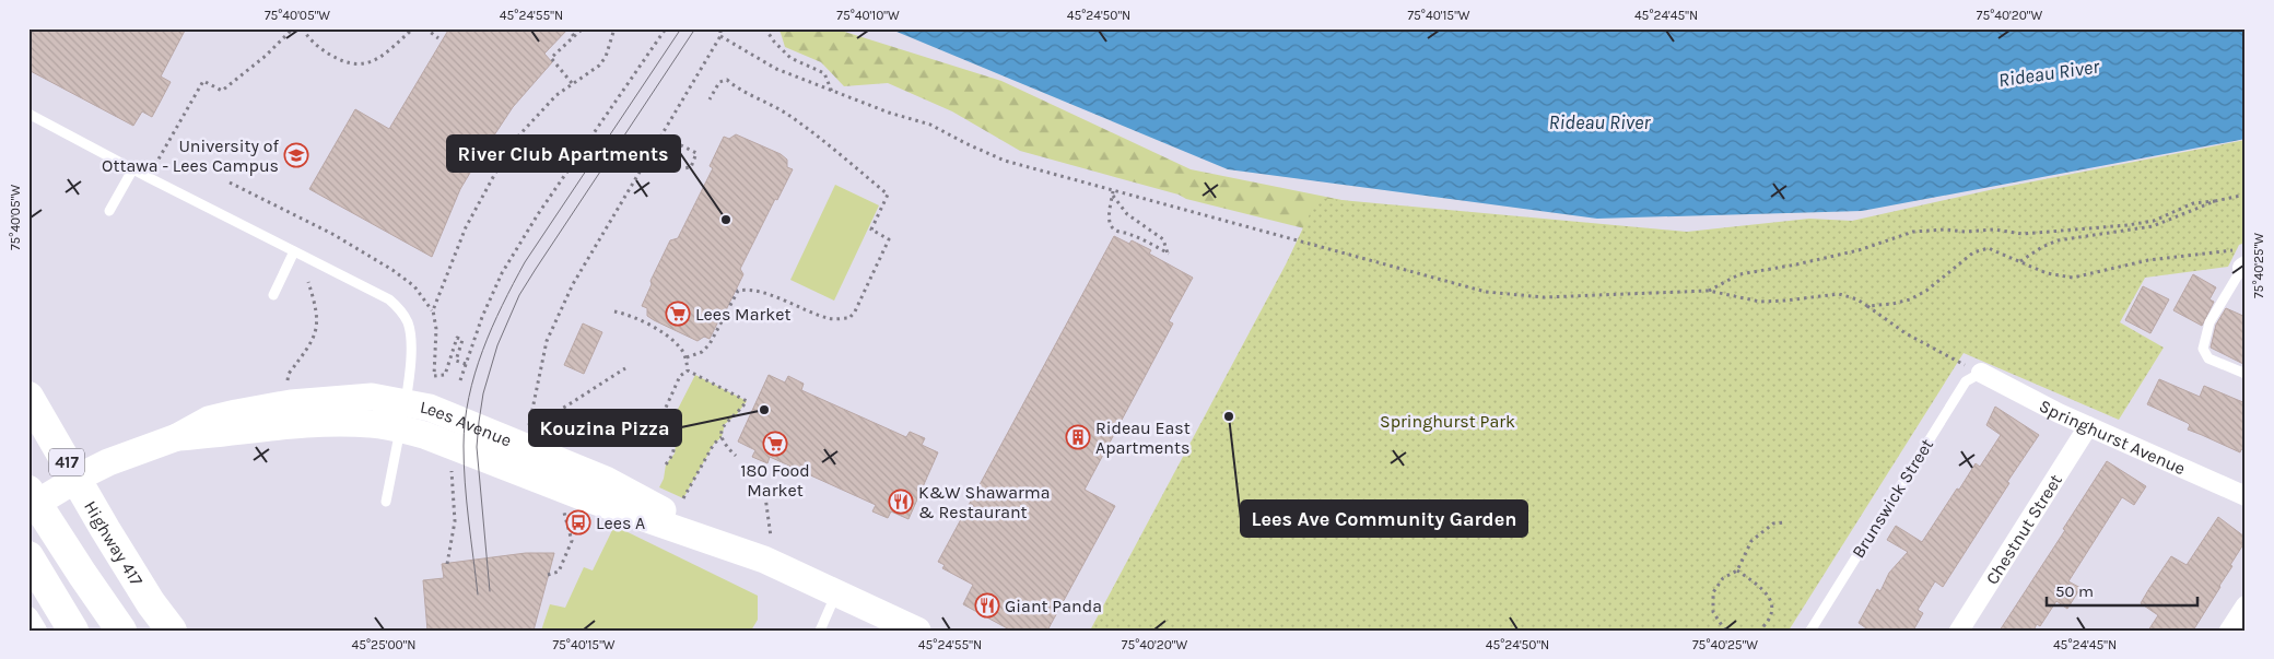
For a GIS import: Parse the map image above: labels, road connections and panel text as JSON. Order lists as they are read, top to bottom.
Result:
{
  "streets": {
    "highway": ["417", "Highway 417"],
    "main road": ["Lees Avenue"],
    "street": ["Springhurst Avenue", "Chestnut Street"],
    "lane": ["Brunswick Street"]
  },
  "crossings": [
    ["Springhurst Avenue", "Brunswick Street"],
    ["Springhurst Avenue", "Chestnut Street"]
  ],
  "water": ["Rideau River"],
  "parks": ["Springhurst Park"],
  "places": {
    "school or university": ["University of Ottawa - Lees Campus"],
    "other": ["River Club Apartments", "Kouzina Pizza", "Lees Ave Community Garden"],
    "supermarket": ["Lees Market", "180 Food Market"],
    "building": ["Rideau East Apartments"],
    "restaurant": ["K&W Shawarma & Restaurant", "Giant Panda"],
    "bus stop": ["Lees A"]
  },
  "scale_bar": "50 m",
  "coordinates": [
    "75°40'05\"W",
    "45°24'55\"N",
    "75°40'10\"W",
    "45°24'50\"N",
    "75°40'15\"W",
    "45°24'45\"N",
    "75°40'20\"W",
    "75°40'25\"W",
    "45°25'00\"N"
  ]
}
